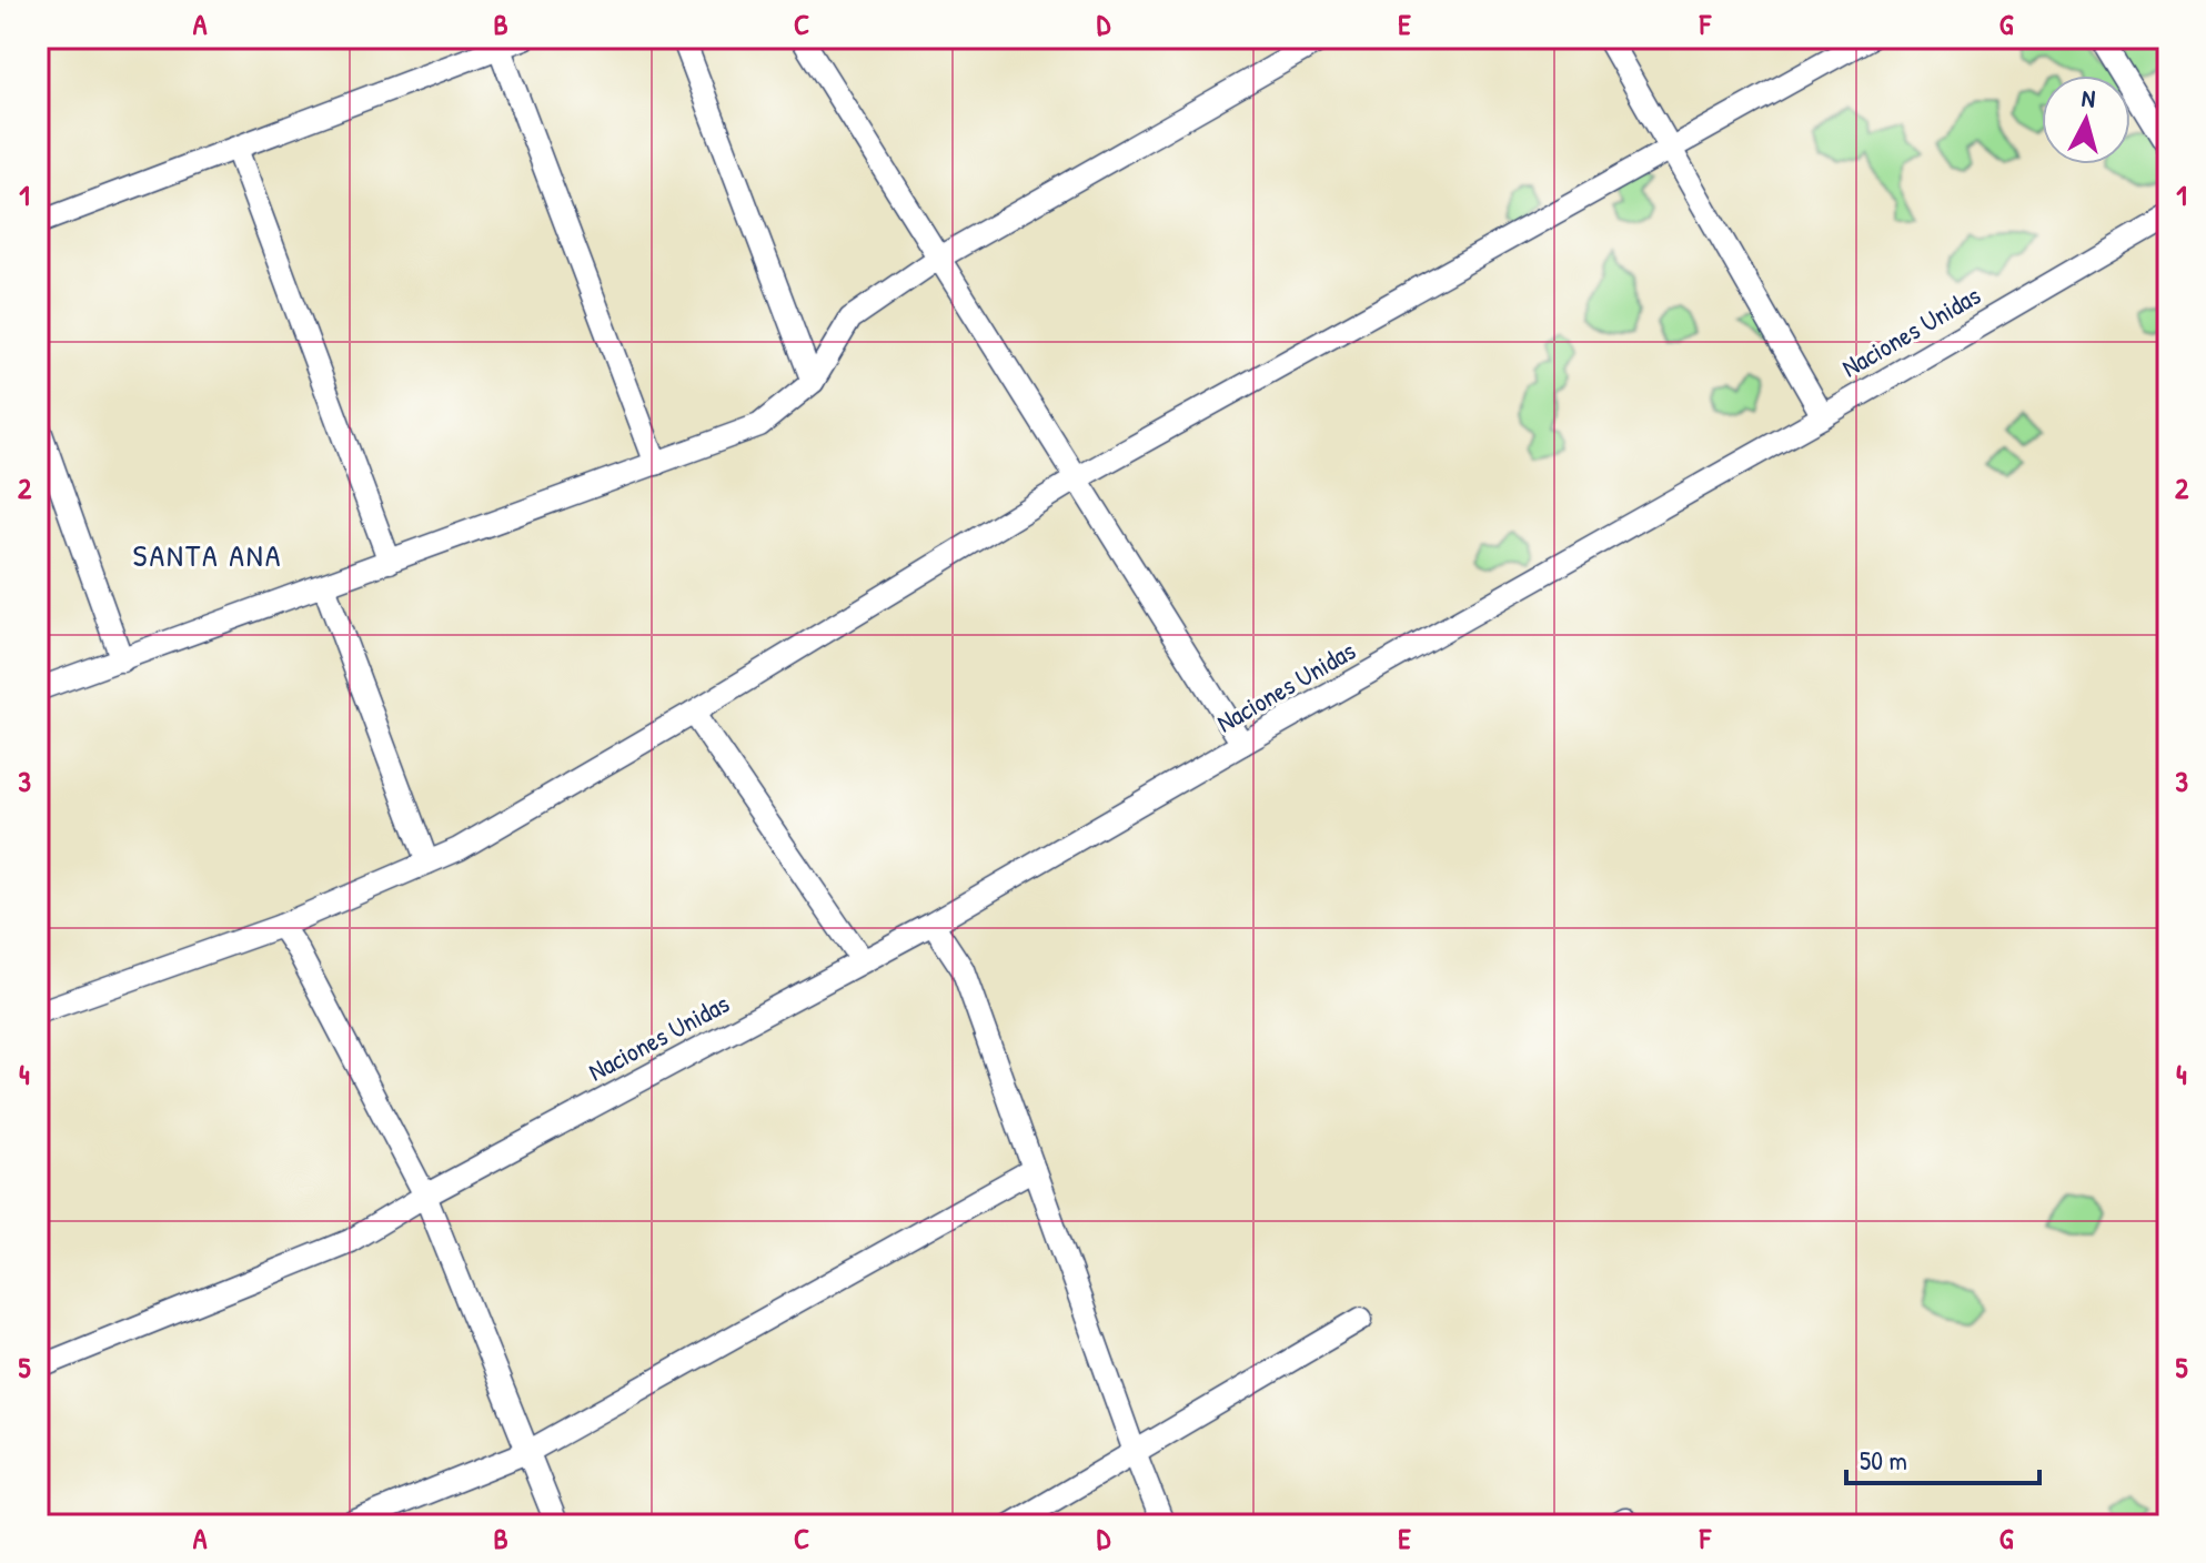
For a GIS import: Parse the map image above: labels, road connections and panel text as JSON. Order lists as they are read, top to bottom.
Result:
{
  "streets": {
    "street": ["Naciones Unidas"]
  },
  "districts": ["SANTA ANA"],
  "scale_bar": "50 m",
  "north": "top",
  "grid": {
    "columns": [
      "A",
      "B",
      "C",
      "D",
      "E",
      "F",
      "G"
    ],
    "rows": [
      "1",
      "2",
      "3",
      "4",
      "5"
    ]
  }
}
